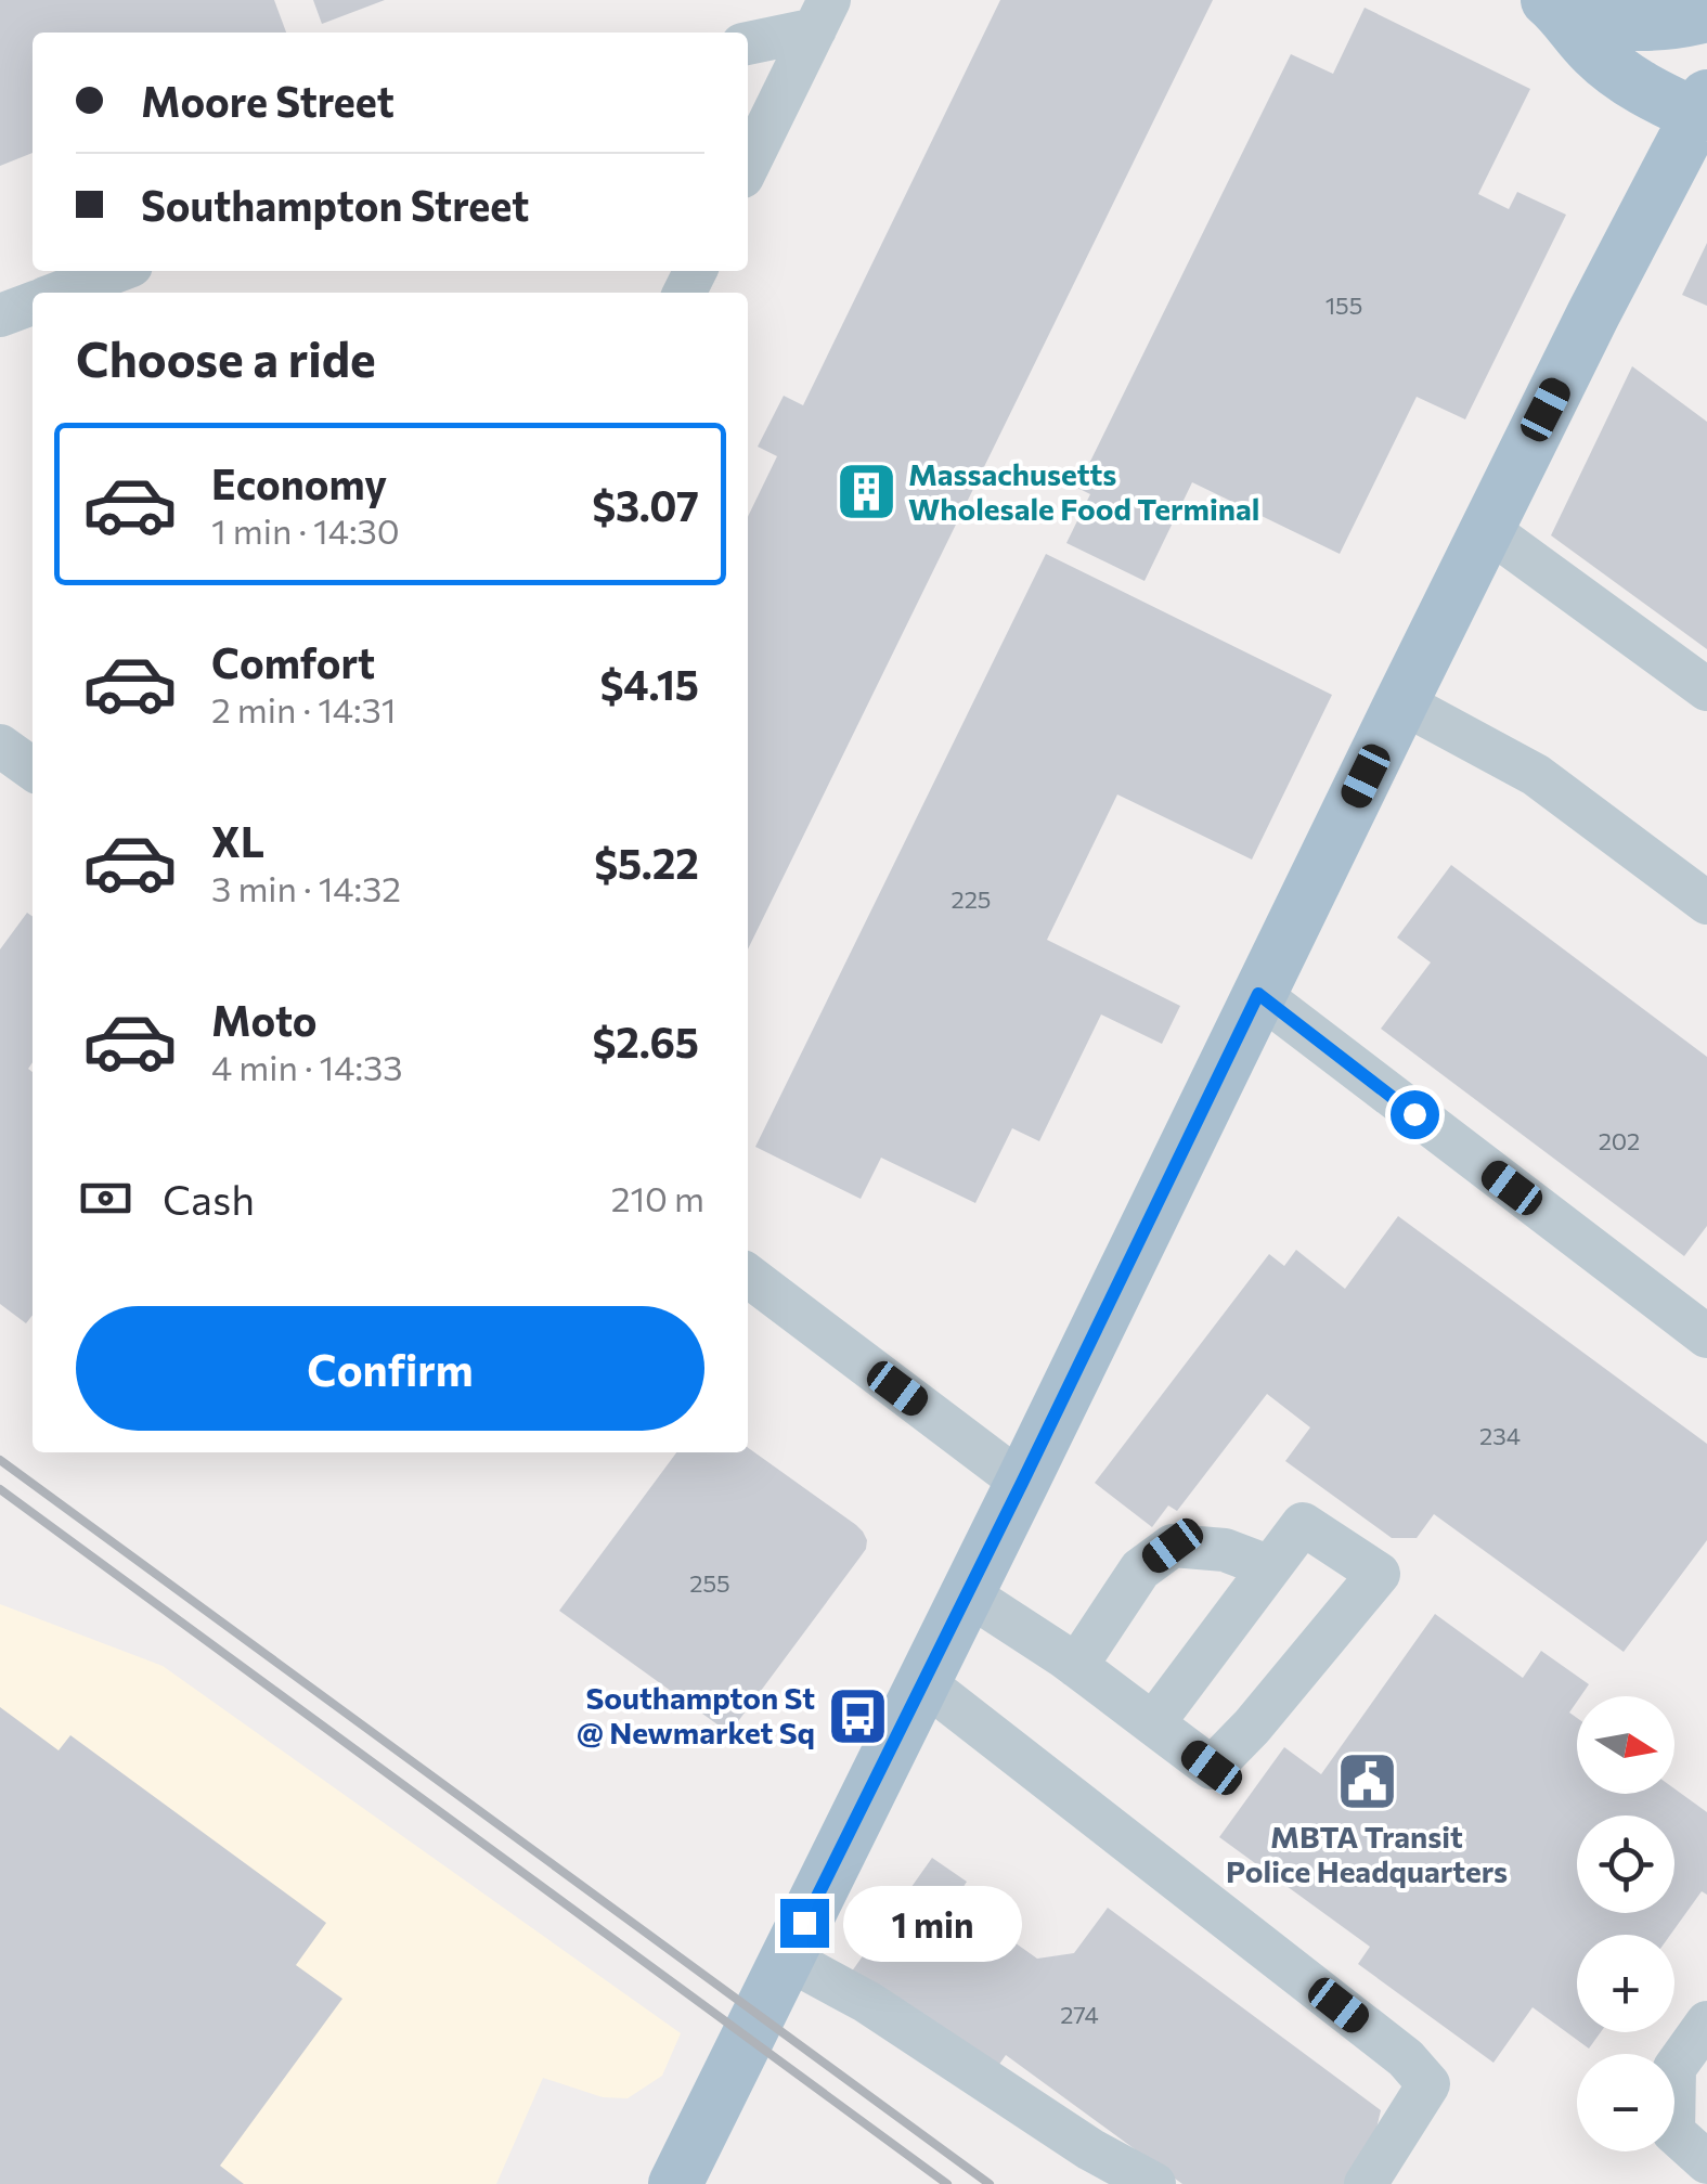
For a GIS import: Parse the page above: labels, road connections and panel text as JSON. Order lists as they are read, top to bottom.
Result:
{
  "places": {
    "building": ["Massachusetts Wholesale Food Terminal"],
    "bus stop": ["Southampton St @ Newmarket Sq"],
    "public building": ["MBTA Transit Police Headquarters"]
  },
  "house_numbers": [
    "155",
    "225",
    "202",
    "234",
    "255",
    "274"
  ],
  "north": "right",
  "page": {
    "banner": ["Moore Street", "Southampton Street"],
    "heading": "Choose a ride",
    "list": [
      {
        "name": "Economy",
        "note": "1 min · 14:30",
        "value": "$3.07"
      },
      {
        "name": "Comfort",
        "note": "2 min · 14:31",
        "value": "$4.15"
      },
      {
        "name": "XL",
        "note": "3 min · 14:32",
        "value": "$5.22"
      },
      {
        "name": "Moto",
        "note": "4 min · 14:33",
        "value": "$2.65"
      }
    ],
    "pay": ["Cash", "210 m"],
    "buttons": "Confirm",
    "map_buttons": ["+", "−"],
    "bubble": "1 min"
  }
}
